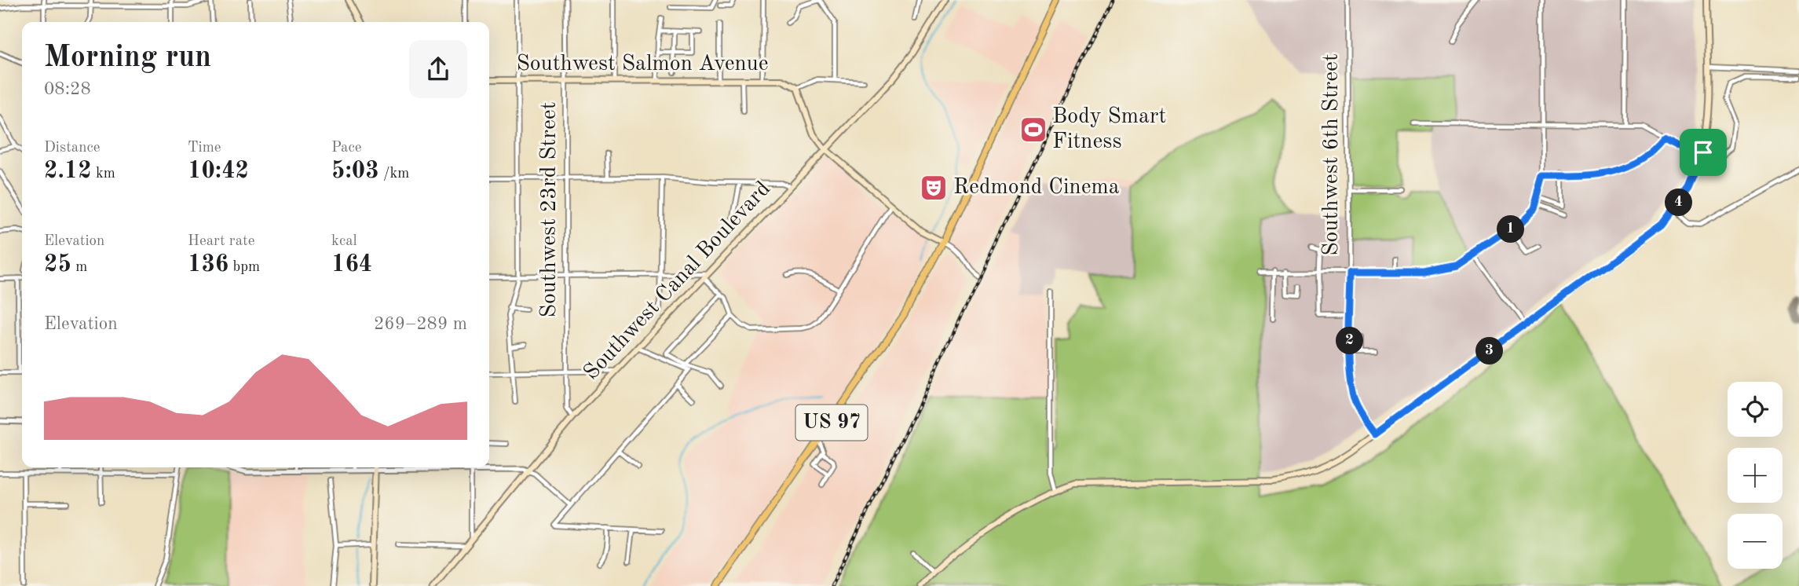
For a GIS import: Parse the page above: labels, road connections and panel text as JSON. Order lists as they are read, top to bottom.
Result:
{
  "streets": {
    "highway": ["US 97"],
    "main road": ["Southwest Salmon Avenue", "Southwest Canal Boulevard"],
    "street": ["Southwest 6th Street", "Southwest 23rd Street"]
  },
  "crossings": [
    ["Southwest Salmon Avenue", "Southwest 23rd Street"],
    ["Southwest Salmon Avenue", "Southwest Canal Boulevard"],
    ["Southwest Salmon Avenue", "US 97"],
    ["Southwest 23rd Street", "Southwest Canal Boulevard"]
  ],
  "places": {
    "sports": ["Body Smart Fitness"],
    "theatre": ["Redmond Cinema"]
  },
  "page": {
    "heading": ["Morning run", "08:28"],
    "stats": [
      ["Distance", "2.12 km"],
      ["Time", "10:42"],
      ["Pace", "5:03 /km"],
      ["Elevation", "25 m"],
      ["Heart rate", "136 bpm"],
      ["kcal", "164"]
    ],
    "pins": [
      "4",
      "1",
      "2",
      "3"
    ],
    "chart": ["Elevation", "269–289 m"],
    "map_buttons": ["+", "−"]
  }
}
